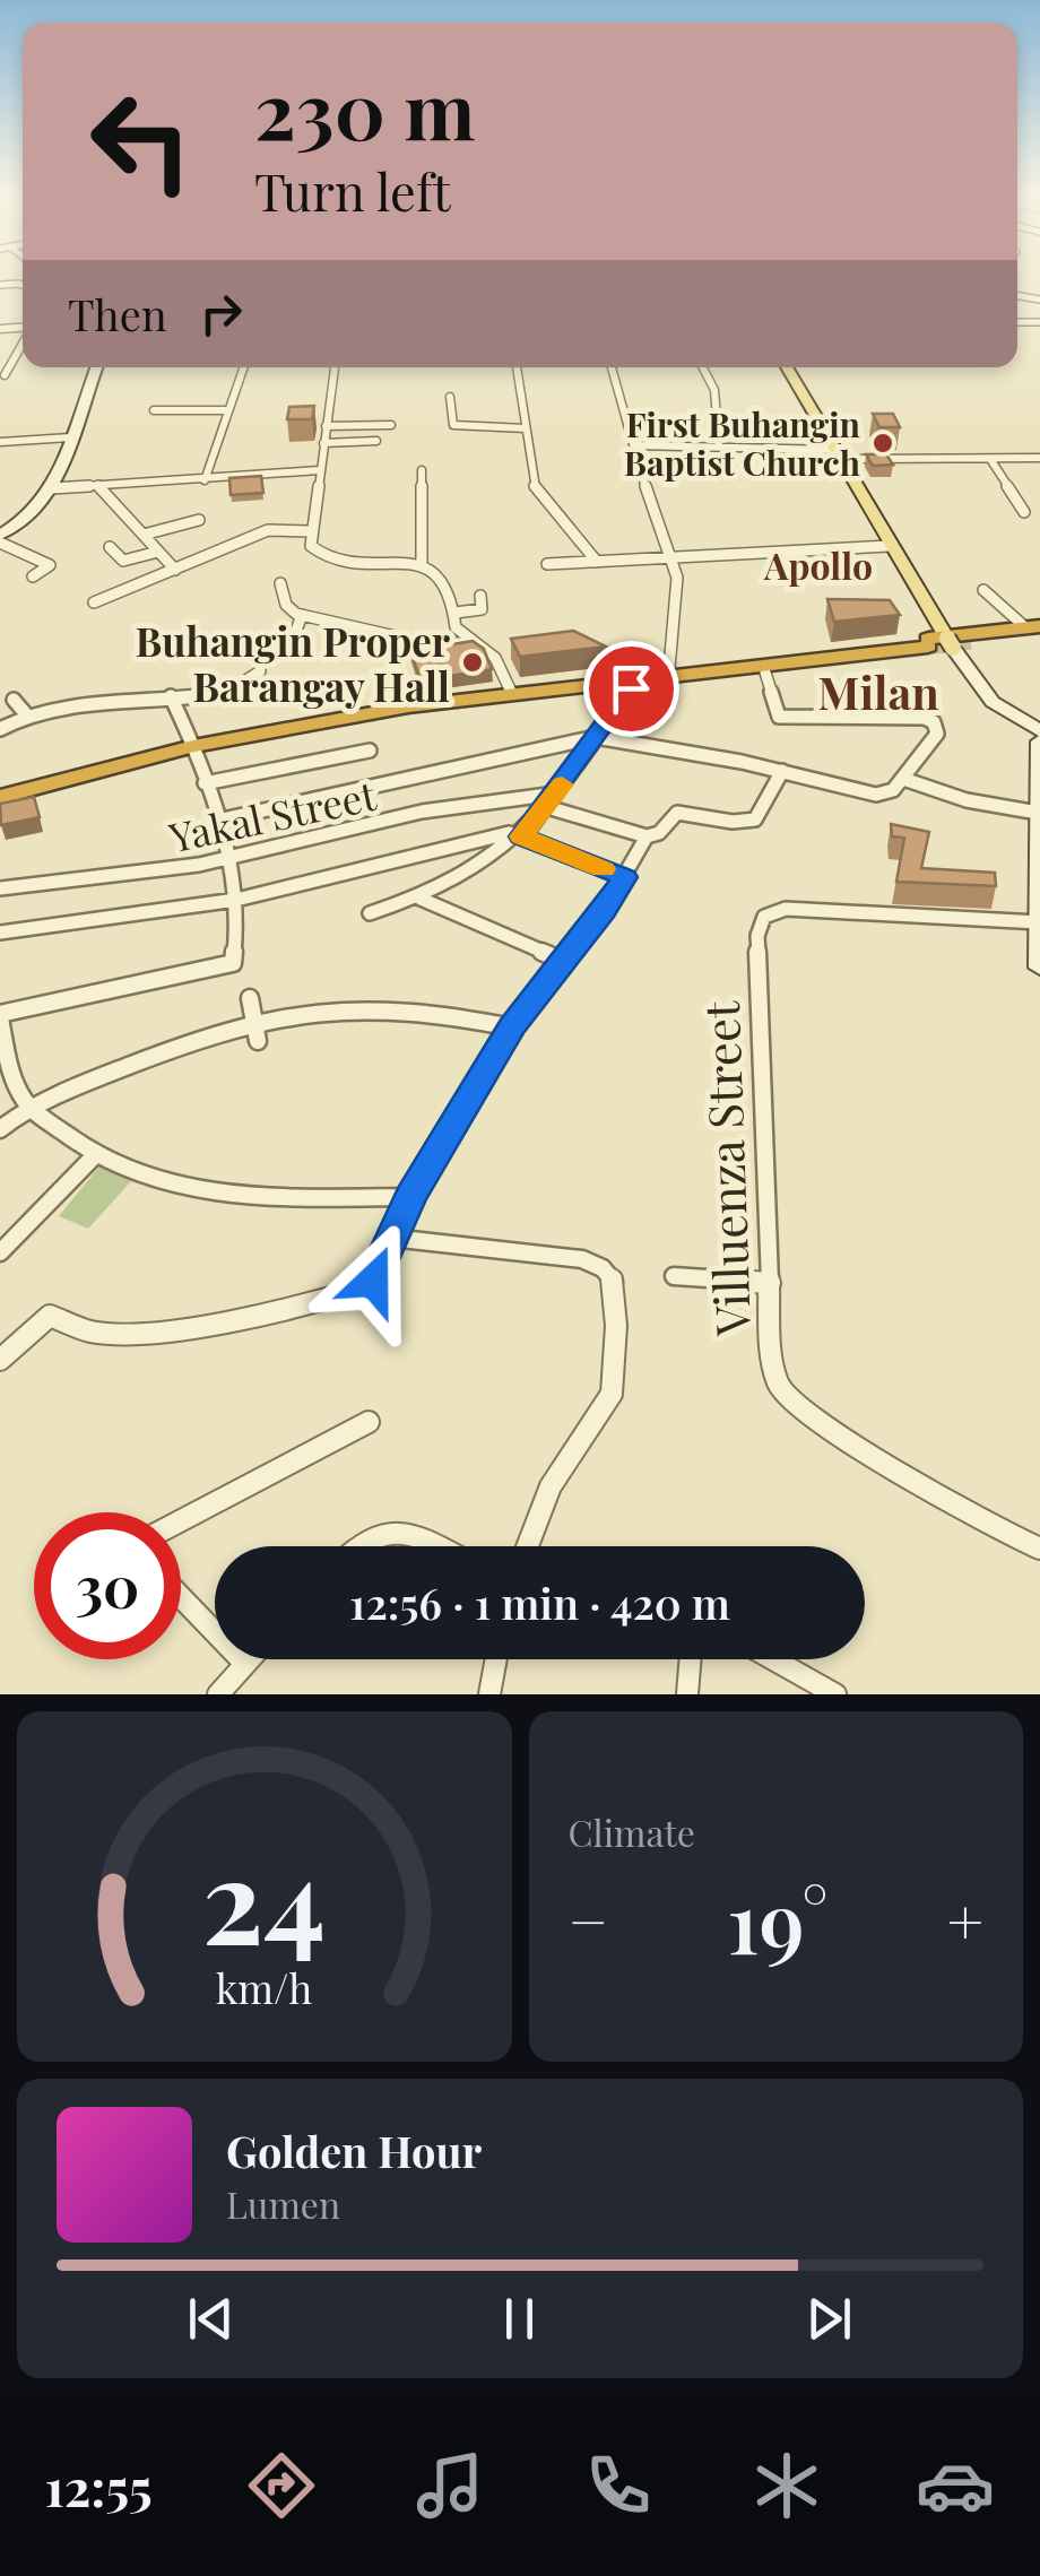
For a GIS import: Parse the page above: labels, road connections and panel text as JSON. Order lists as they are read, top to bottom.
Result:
{
  "streets": {
    "street": ["Yakal Street", "Villuenza Street"]
  },
  "districts": ["Apollo", "Milan"],
  "places": ["First Buhangin Baptist Church", "Buhangin Proper Barangay Hall"],
  "page": {
    "turn": ["230 m", "Turn left"],
    "then": "Then",
    "limit": "30",
    "trip": "12:56 · 1 min · 420 m",
    "tile": "Climate",
    "heat": ["−", "19°", "+"],
    "song": ["Golden Hour", "Lumen"],
    "tabs": "12:55",
    "gauge": ["24", "km/h"]
  }
}
